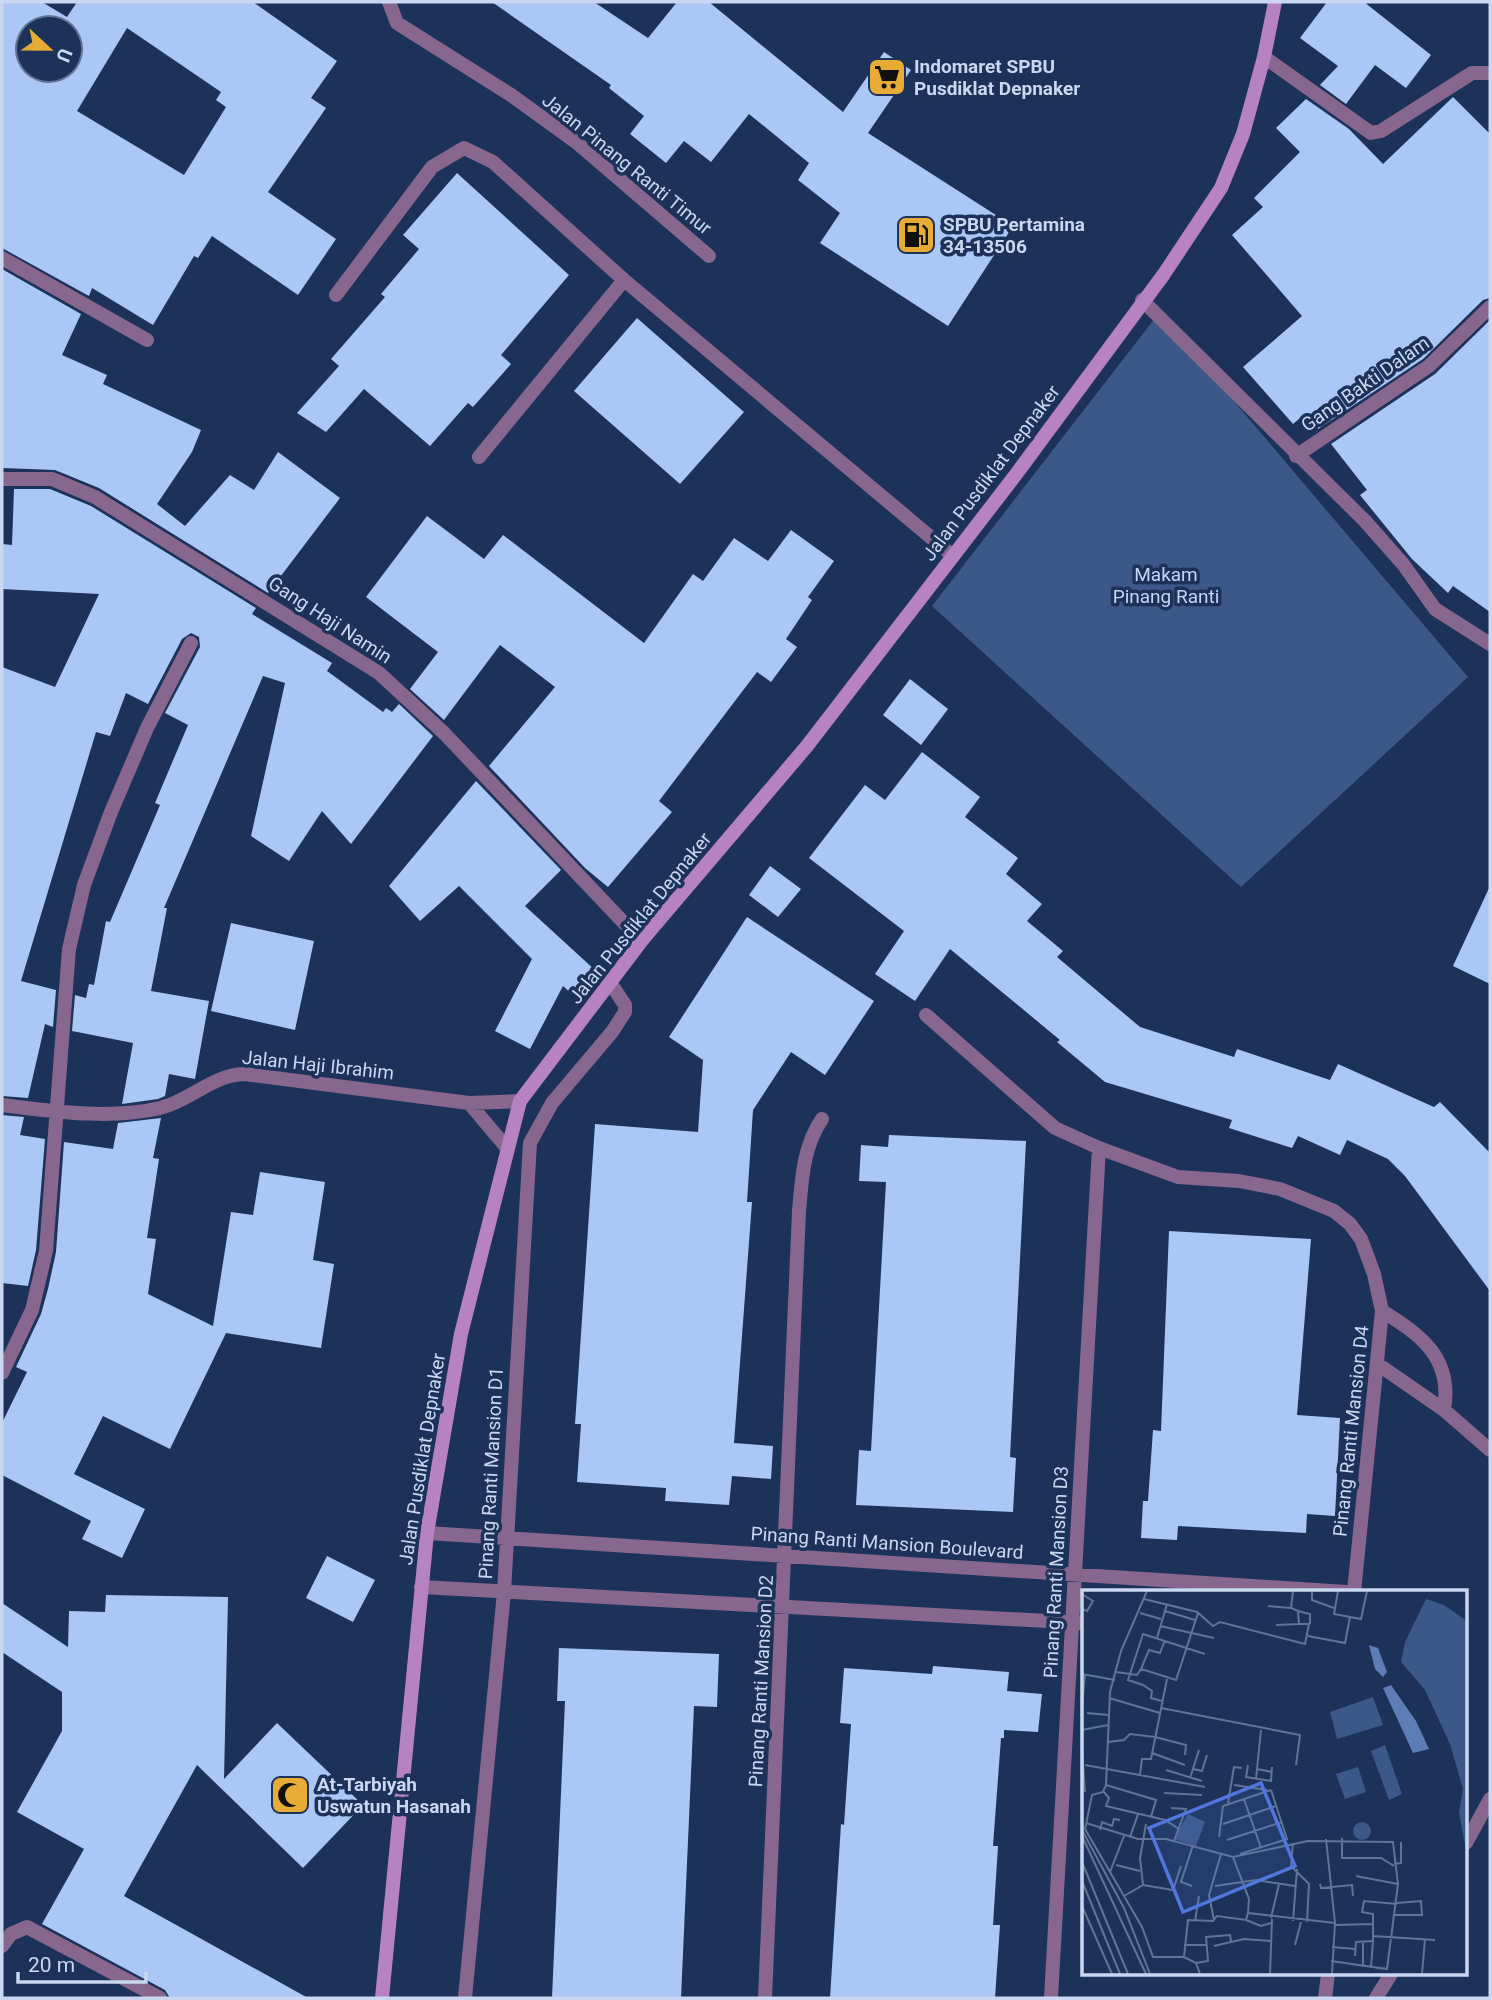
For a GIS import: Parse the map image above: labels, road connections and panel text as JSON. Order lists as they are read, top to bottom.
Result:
{
  "streets": {
    "street": [
      "Jalan Pinang Ranti Timur",
      "Gang Bakti Dalam",
      "Jalan Pusdiklat Depnaker",
      "Gang Haji Namin",
      "Jalan Haji Ibrahim",
      "Pinang Ranti Mansion D4",
      "Pinang Ranti Mansion D1",
      "Pinang Ranti Mansion Boulevard",
      "Pinang Ranti Mansion D3",
      "Pinang Ranti Mansion D2"
    ]
  },
  "crossings": [
    ["Gang Bakti Dalam", "Jalan Pusdiklat Depnaker"],
    ["Jalan Pusdiklat Depnaker", "Gang Haji Namin"],
    ["Jalan Pusdiklat Depnaker", "Jalan Haji Ibrahim"],
    ["Jalan Pusdiklat Depnaker", "Pinang Ranti Mansion D1"],
    ["Jalan Pusdiklat Depnaker", "Pinang Ranti Mansion Boulevard"],
    ["Pinang Ranti Mansion D4", "Pinang Ranti Mansion D3"],
    ["Pinang Ranti Mansion D1", "Pinang Ranti Mansion Boulevard"],
    ["Pinang Ranti Mansion Boulevard", "Pinang Ranti Mansion D3"],
    ["Pinang Ranti Mansion Boulevard", "Pinang Ranti Mansion D2"]
  ],
  "parks": ["Makam Pinang Ranti"],
  "places": {
    "supermarket": ["Indomaret SPBU Pusdiklat Depnaker"],
    "fuel station": ["SPBU Pertamina 34-13506"],
    "mosque": ["At-Tarbiyah Uswatun Hasanah"]
  },
  "scale_bar": "20 m",
  "north": "right"
}
